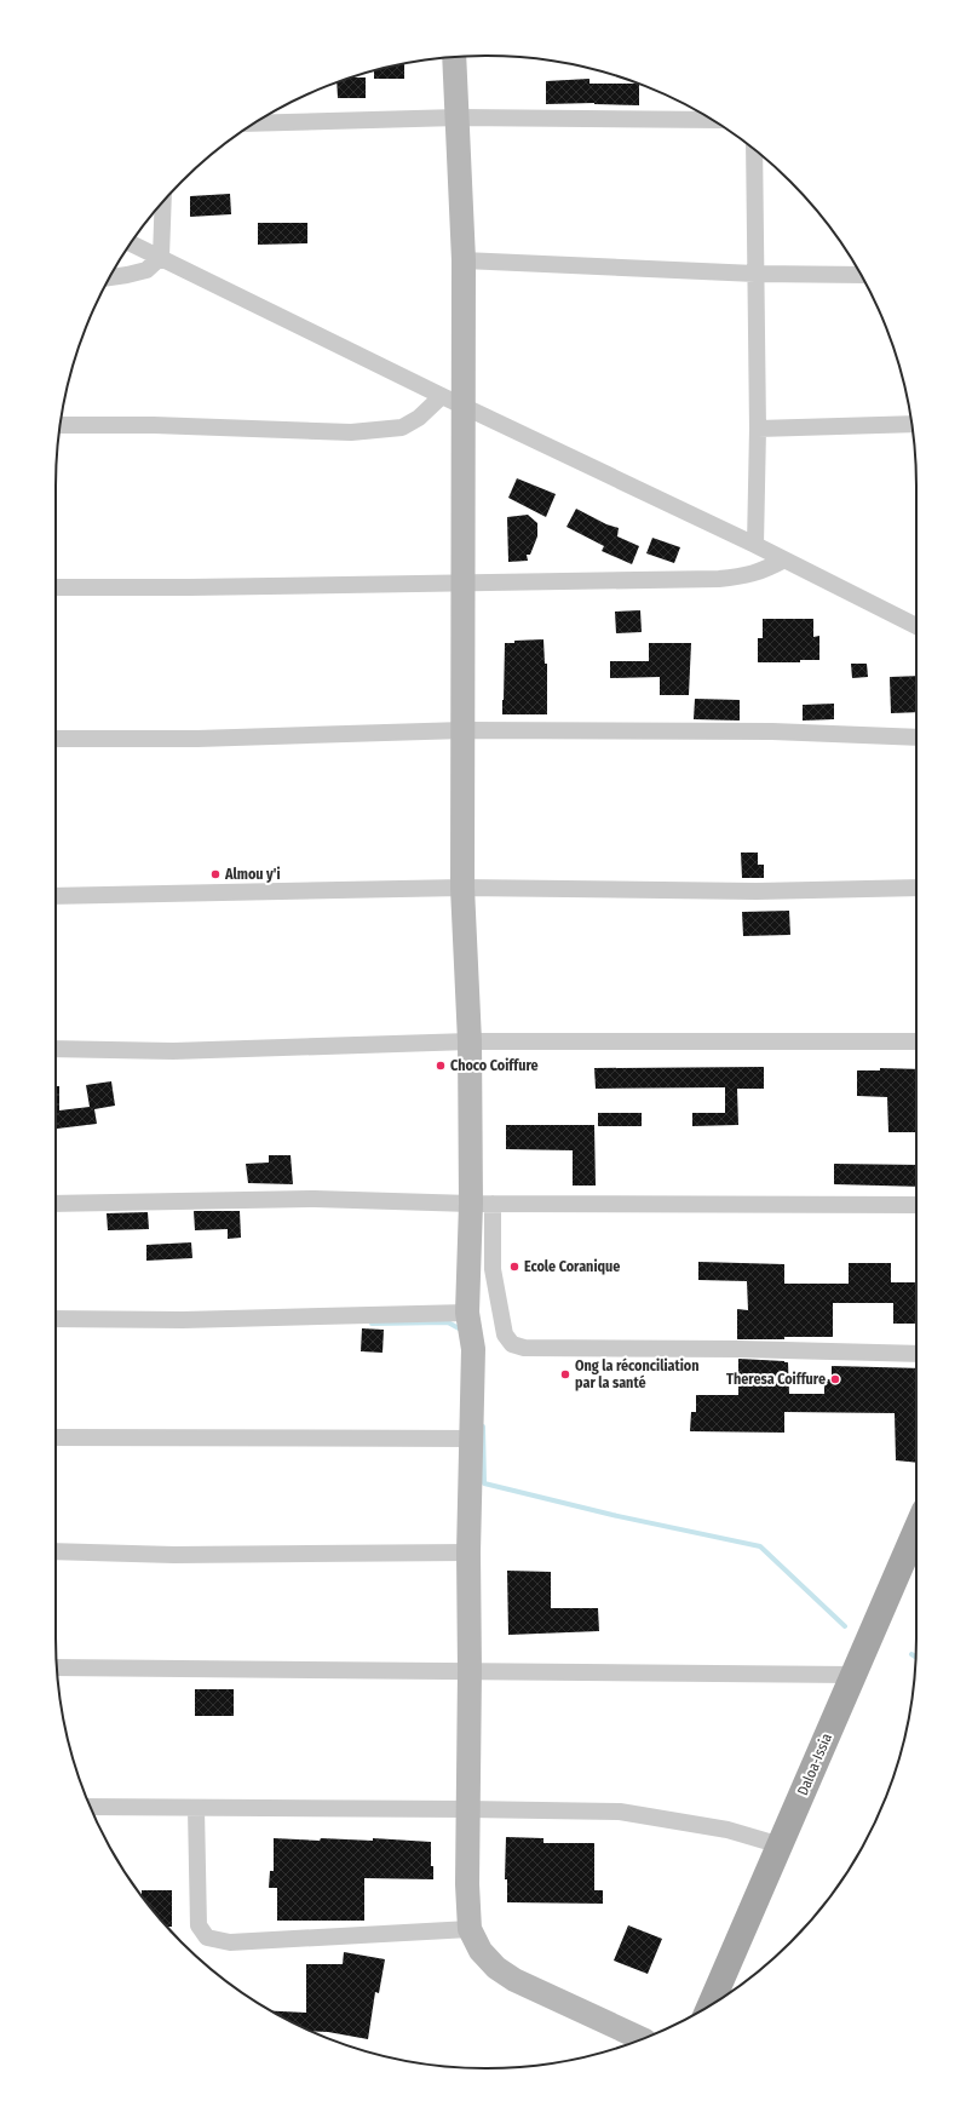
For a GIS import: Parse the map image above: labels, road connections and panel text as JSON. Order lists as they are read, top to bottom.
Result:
{
  "streets": {
    "main road": ["Daloa-Issia"]
  },
  "places": [
    "Almou y'i",
    "Choco Coiffure",
    "Ecole Coranique",
    "Ong la réconciliation par la santé",
    "Theresa Coiffure"
  ]
}
